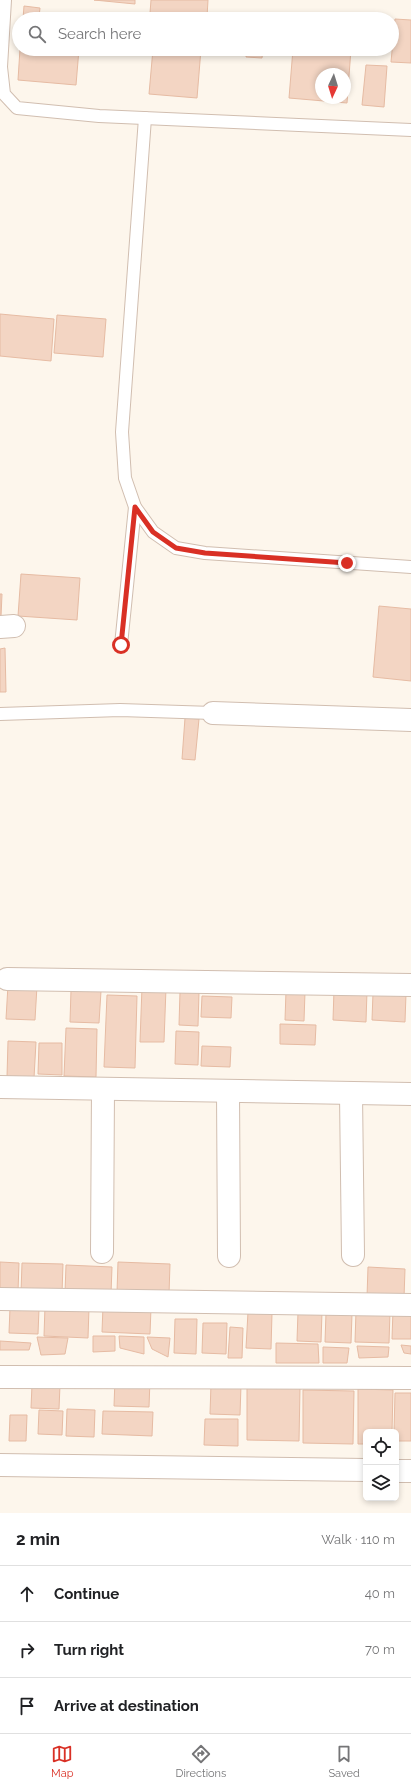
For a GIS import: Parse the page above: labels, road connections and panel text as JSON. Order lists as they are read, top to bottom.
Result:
{
  "north": "bottom",
  "page": {
    "search": "Search here",
    "heading": ["2 min", "Walk · 110 m"],
    "list": [
      ["Continue", "40 m"],
      ["Turn right", "70 m"],
      "Arrive at destination"
    ],
    "nav": ["Map", "Directions", "Saved"]
  }
}
